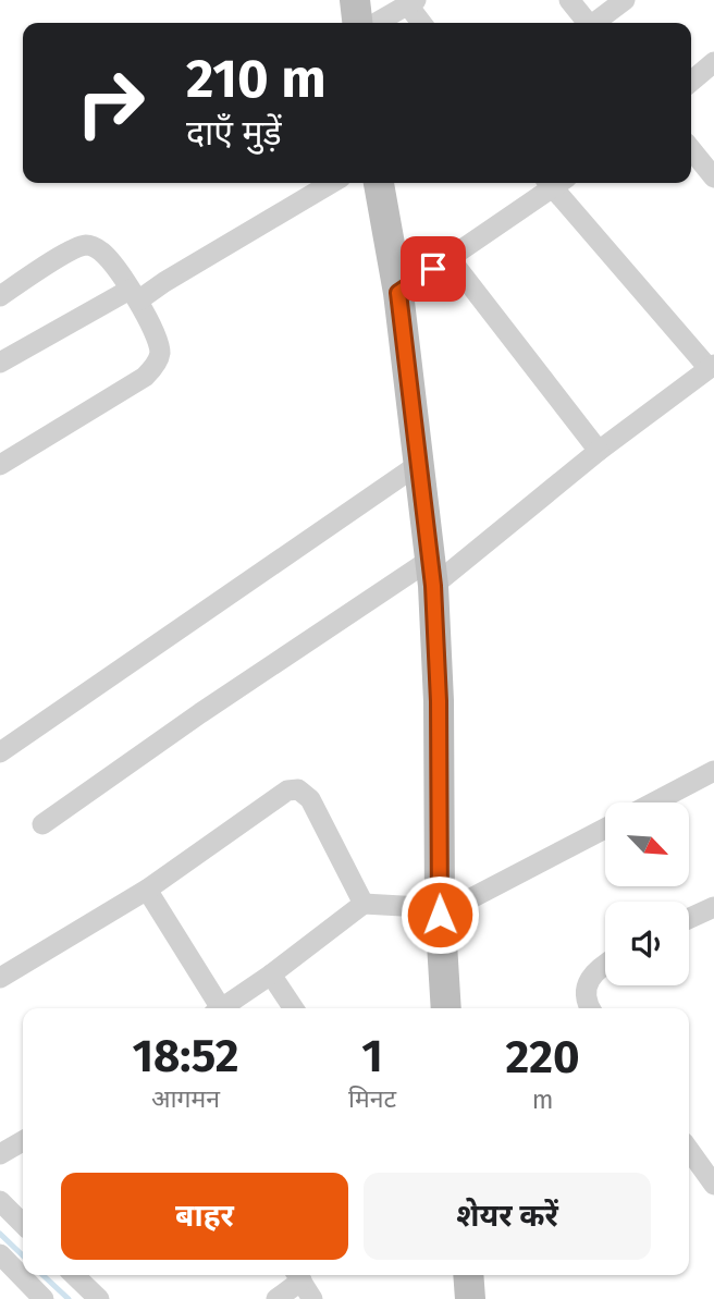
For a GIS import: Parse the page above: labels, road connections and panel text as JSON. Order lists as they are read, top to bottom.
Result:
{
  "north": "bottom right",
  "page": {
    "turn": ["210 m", "दाएँ मुड़ें"],
    "eta": [
      "18:52",
      "आगमन",
      "1",
      "मिनट",
      "220",
      "m"
    ],
    "buttons": ["बाहर", "शेयर करें"]
  }
}
